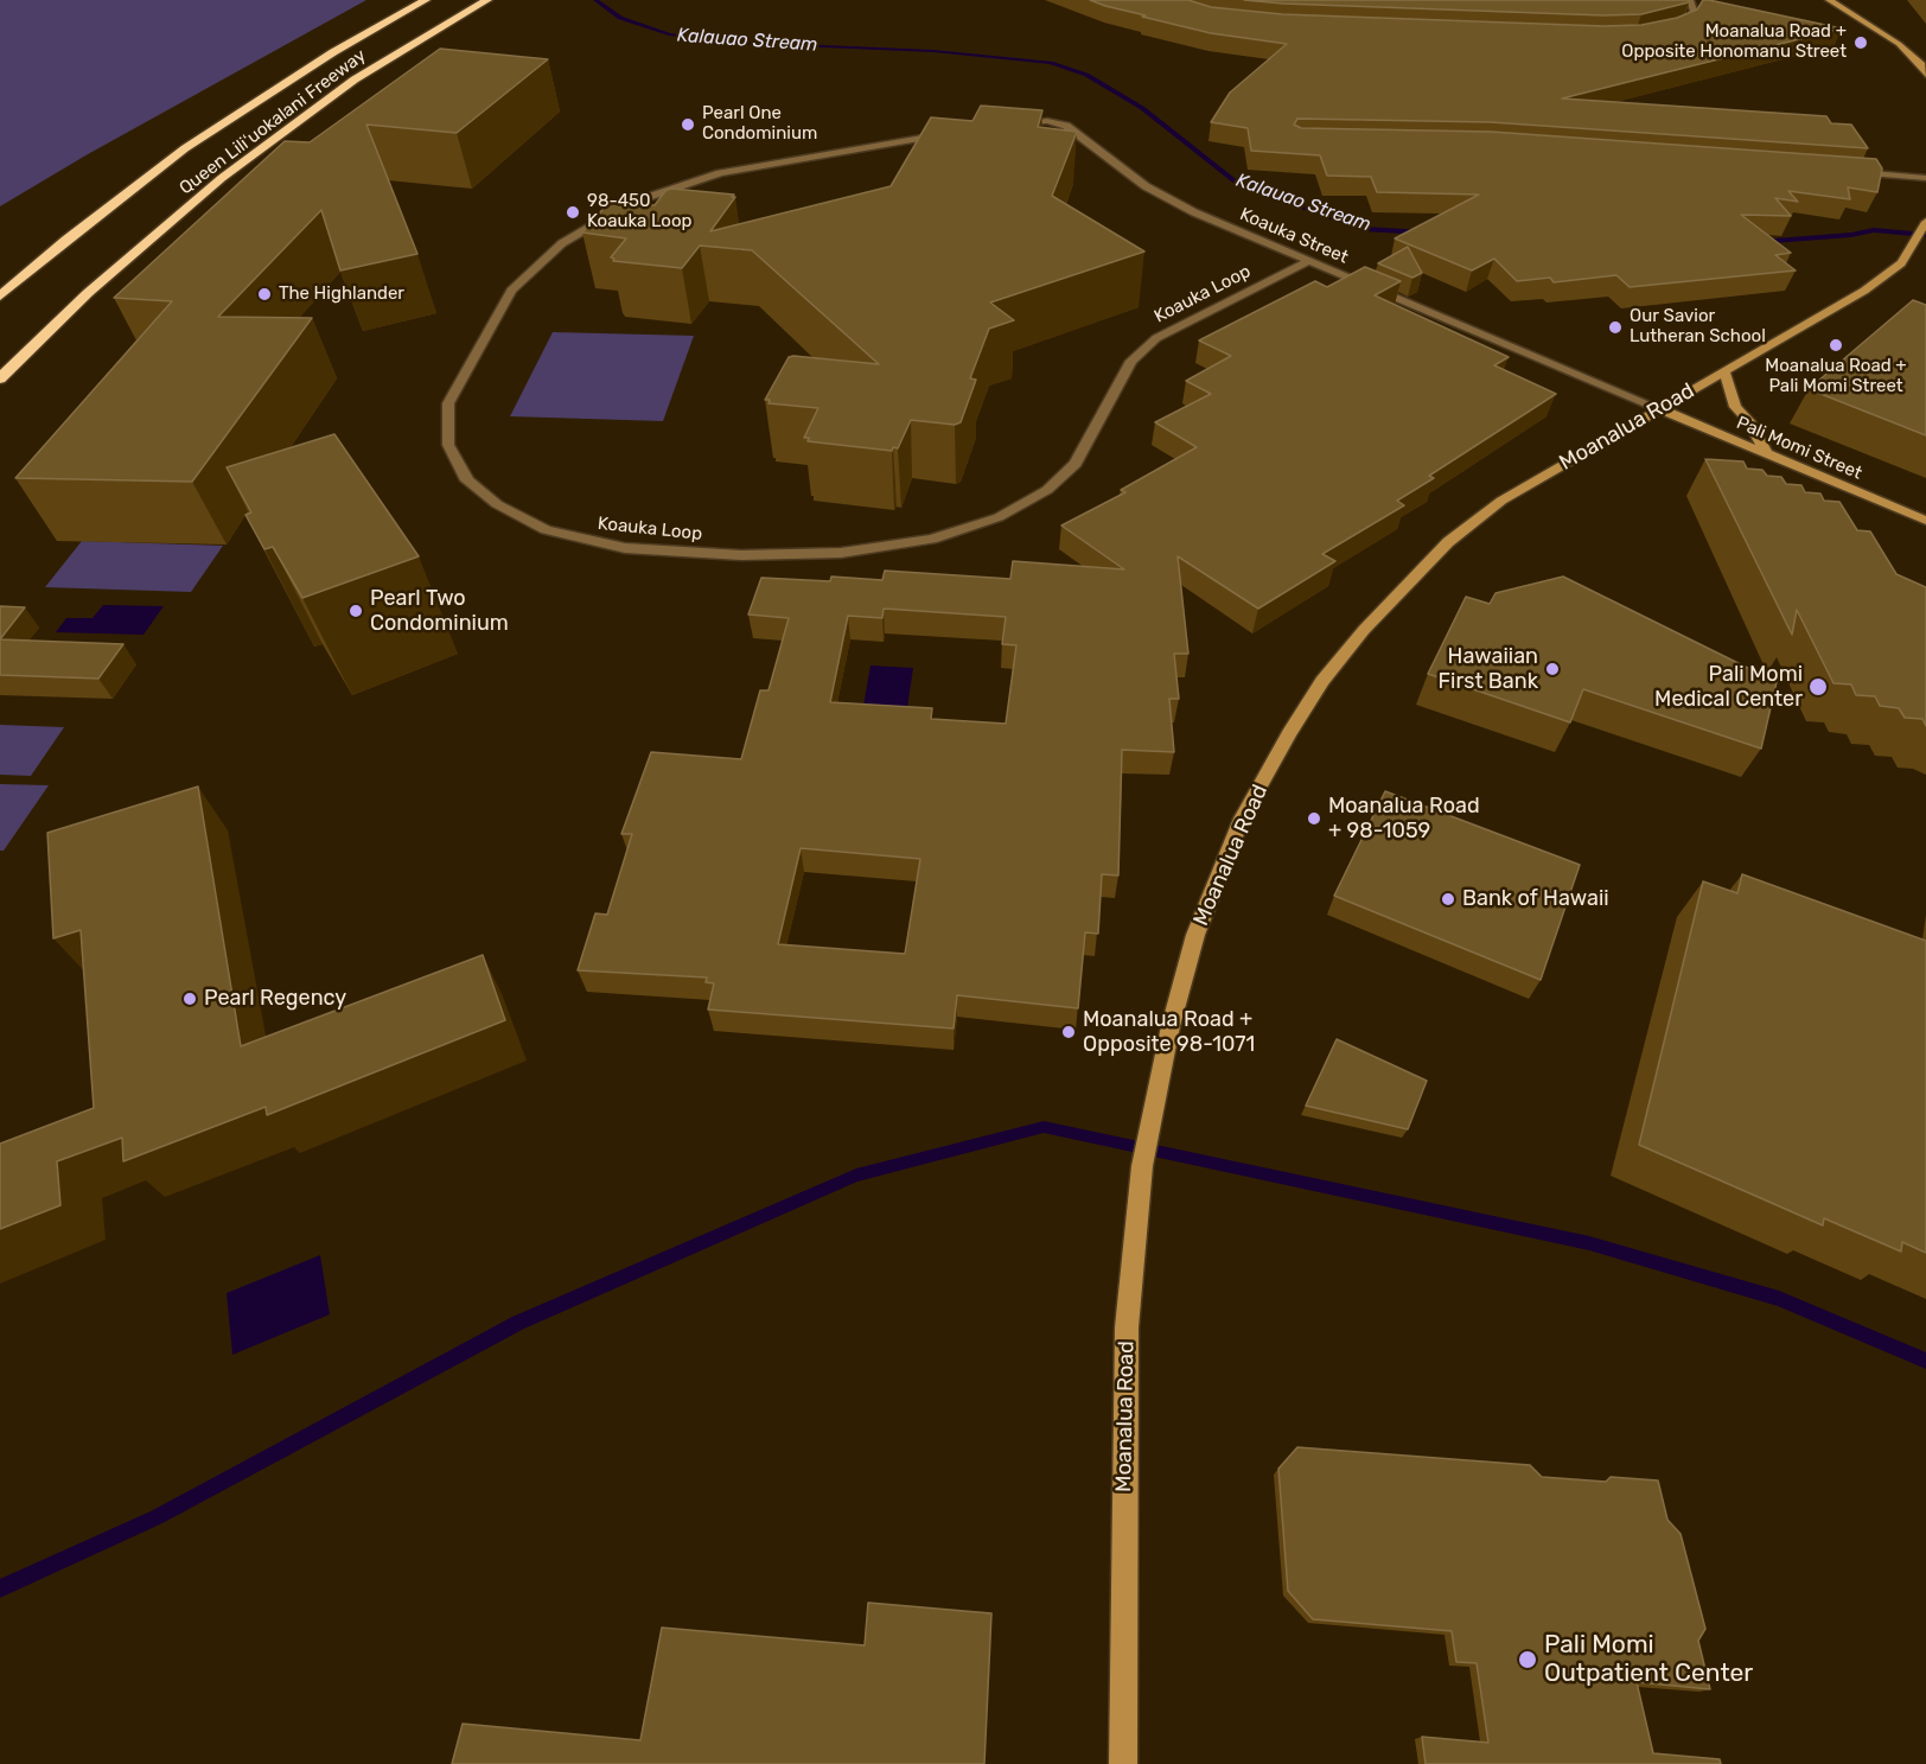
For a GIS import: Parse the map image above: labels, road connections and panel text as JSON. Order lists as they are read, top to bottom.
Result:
{
  "streets": {
    "highway": ["Queen Liliʻuokalani Freeway"],
    "main road": ["Moanalua Road", "Pali Momi Street"],
    "street": ["Koauka Street", "Koauka Loop"]
  },
  "crossings": [
    ["Koauka Street", "Koauka Loop"],
    ["Koauka Street", "Moanalua Road"],
    ["Koauka Street", "Pali Momi Street"],
    ["Moanalua Road", "Pali Momi Street"]
  ],
  "water": ["Kalauao Stream"],
  "places": [
    "Moanalua Road + Opposite Honomanu Street",
    "Pearl One Condominium",
    "98-450 Koauka Loop",
    "The Highlander",
    "Our Savior Lutheran School",
    "Moanalua Road + Pali Momi Street",
    "Pearl Two Condominium",
    "Hawaiian First Bank",
    "Pali Momi Medical Center",
    "Moanalua Road + 98-1059",
    "Bank of Hawaii",
    "Pearl Regency",
    "Moanalua Road + Opposite 98-1071",
    "Pali Momi Outpatient Center"
  ]
}
